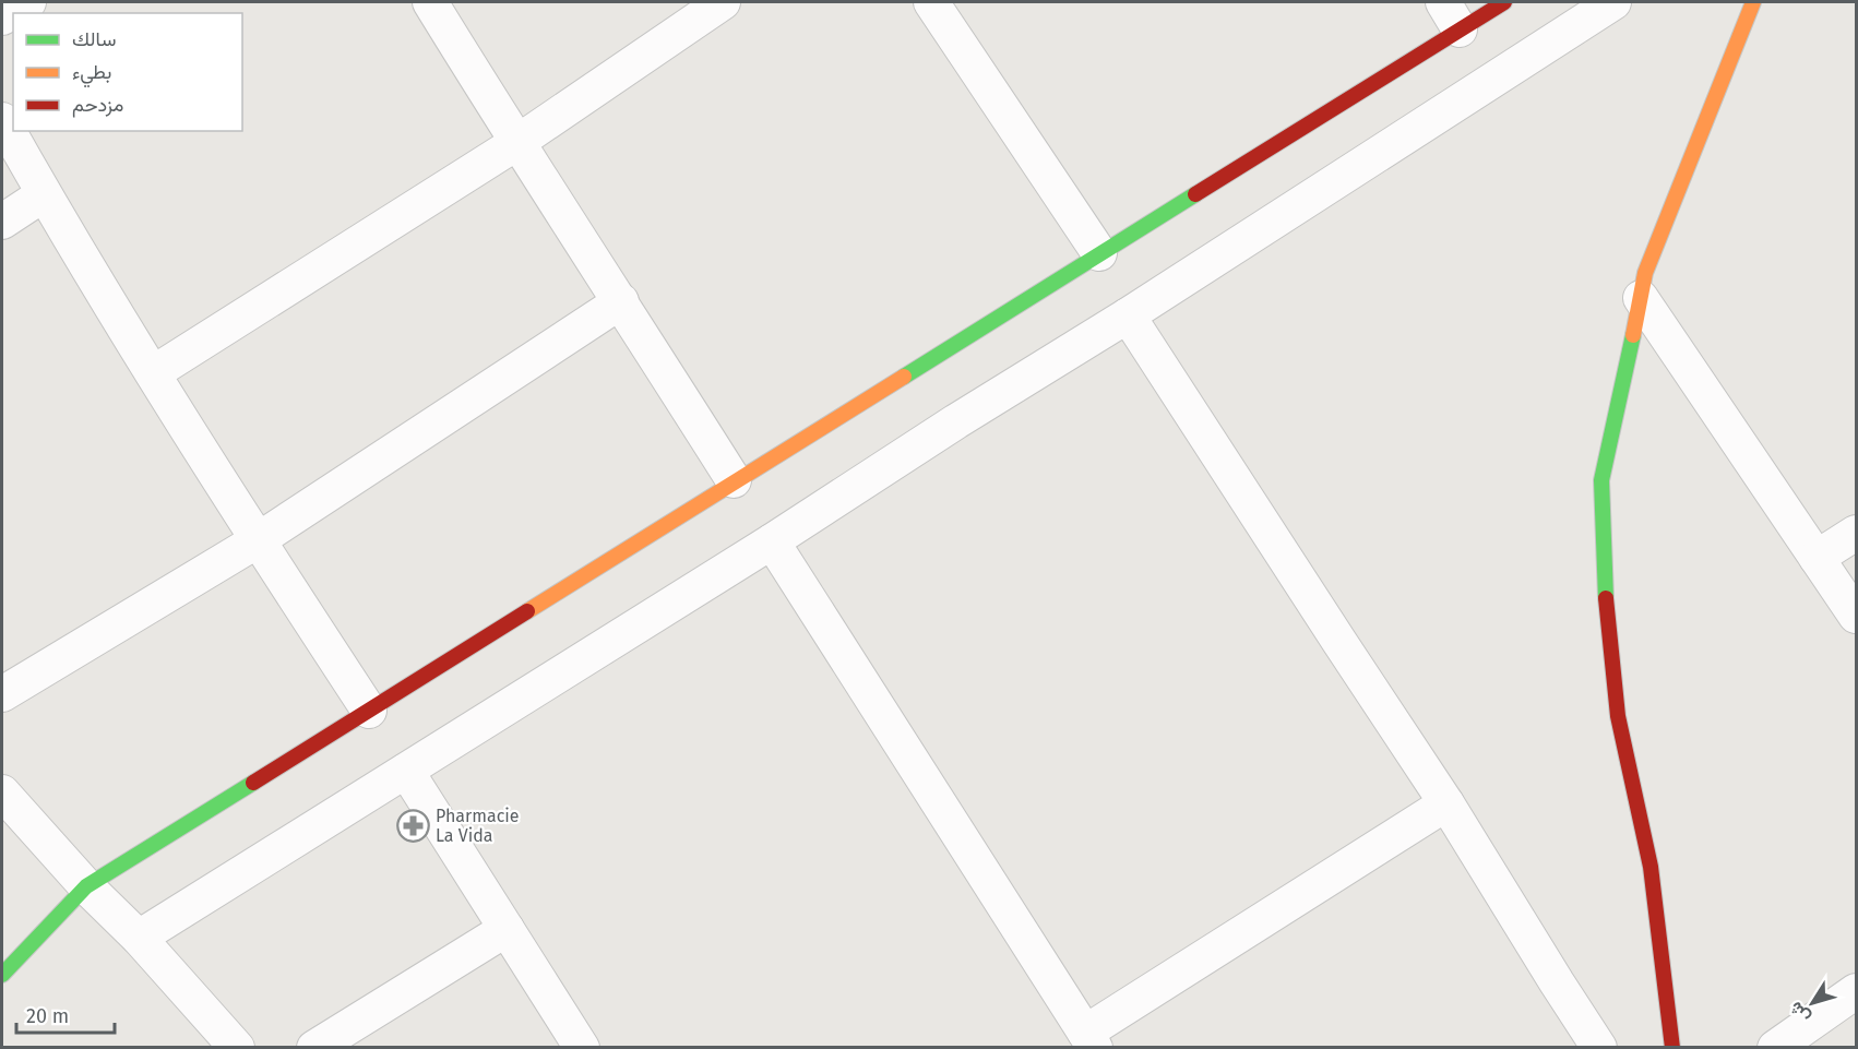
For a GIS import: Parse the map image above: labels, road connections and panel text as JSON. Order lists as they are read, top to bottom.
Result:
{
  "places": {
    "pharmacy": ["Pharmacie La Vida"]
  },
  "legend": ["سالك", "بطيء", "مزدحم"],
  "scale_bar": "20 m",
  "north": "bottom left"
}
